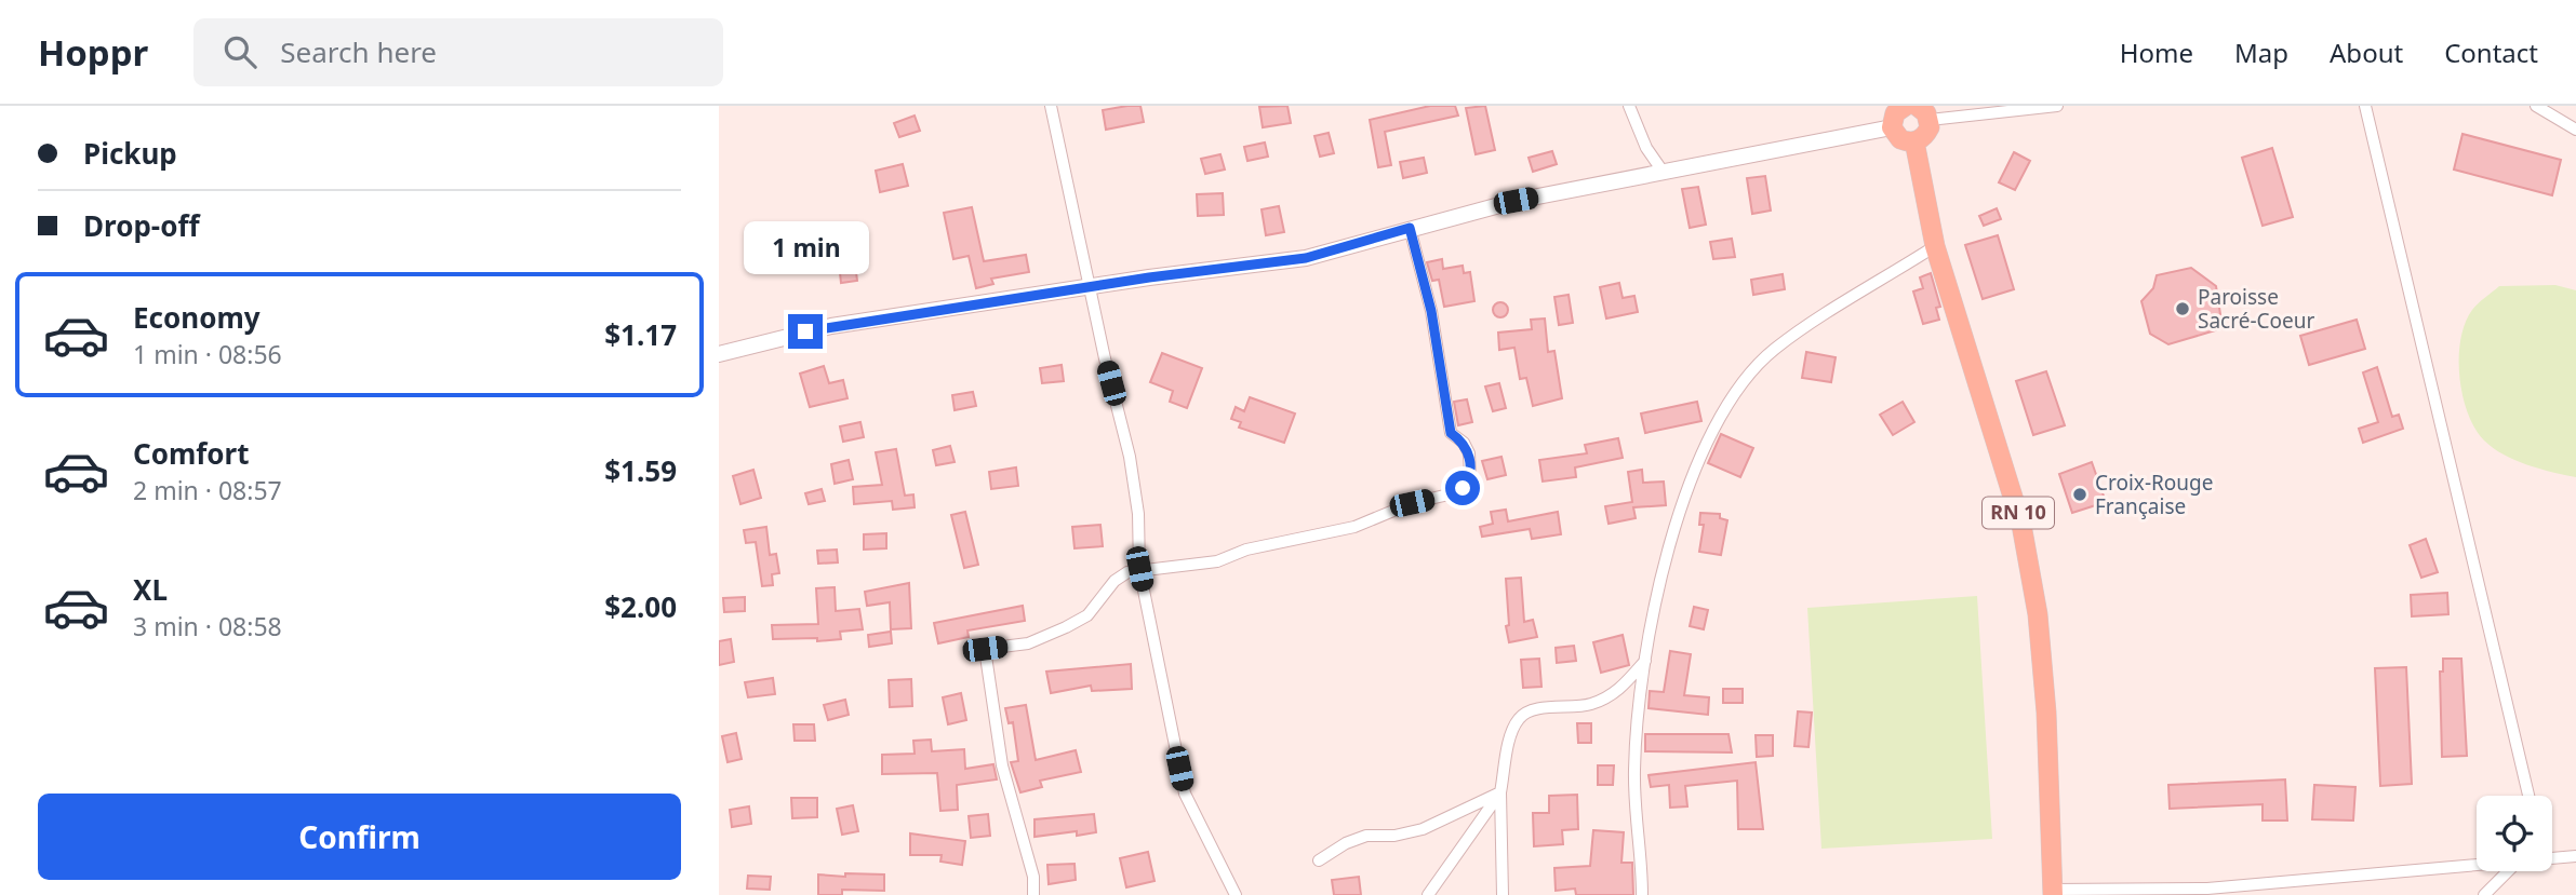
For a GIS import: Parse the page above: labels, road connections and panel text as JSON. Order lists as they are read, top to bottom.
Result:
{
  "streets": {
    "main road": ["RN 10"]
  },
  "places": ["Paroisse Sacré-Coeur", "Croix-Rouge Française"],
  "page": {
    "header": "Hoppr",
    "search": "Search here",
    "nav": [
      "Home",
      "Map",
      "About",
      "Contact"
    ],
    "banner": ["Pickup", "Drop-off"],
    "bubble": "1 min",
    "list": [
      {
        "name": "Economy",
        "note": "1 min · 08:56",
        "value": "$1.17"
      },
      {
        "name": "Comfort",
        "note": "2 min · 08:57",
        "value": "$1.59"
      },
      {
        "name": "XL",
        "note": "3 min · 08:58",
        "value": "$2.00"
      }
    ],
    "buttons": "Confirm"
  }
}
